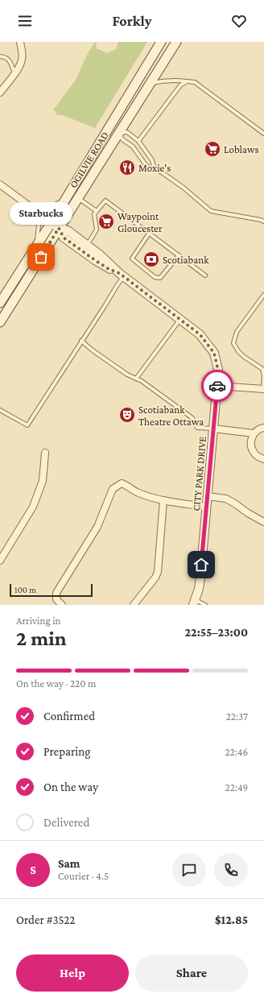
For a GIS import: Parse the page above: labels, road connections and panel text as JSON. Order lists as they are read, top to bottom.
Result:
{
  "streets": {
    "main road": ["OGILVIE ROAD"],
    "street": ["CITY PARK DRIVE"]
  },
  "crossings": [
    ["OGILVIE ROAD", "CITY PARK DRIVE"]
  ],
  "places": {
    "supermarket": ["Loblaws", "Waypoint Gloucester"],
    "restaurant": ["Moxie's"],
    "other": ["Starbucks"],
    "bank": ["Scotiabank"],
    "theatre": ["Scotiabank Theatre Ottawa"]
  },
  "scale_bar": "100 m",
  "page": {
    "header": "Forkly",
    "bubble": "Starbucks",
    "scale": "100 m",
    "heading": ["2 min", "Arriving in", "22:55–23:00"],
    "panel": [
      "Sam",
      "Courier · 4.5",
      "Order #3522",
      "$12.85"
    ],
    "bar": "On the way · 220 m",
    "list": [
      ["Confirmed", "22:37"],
      ["Preparing", "22:46"],
      ["On the way", "22:49"],
      "Delivered"
    ],
    "round": "S",
    "buttons": ["Help", "Share"]
  }
}
